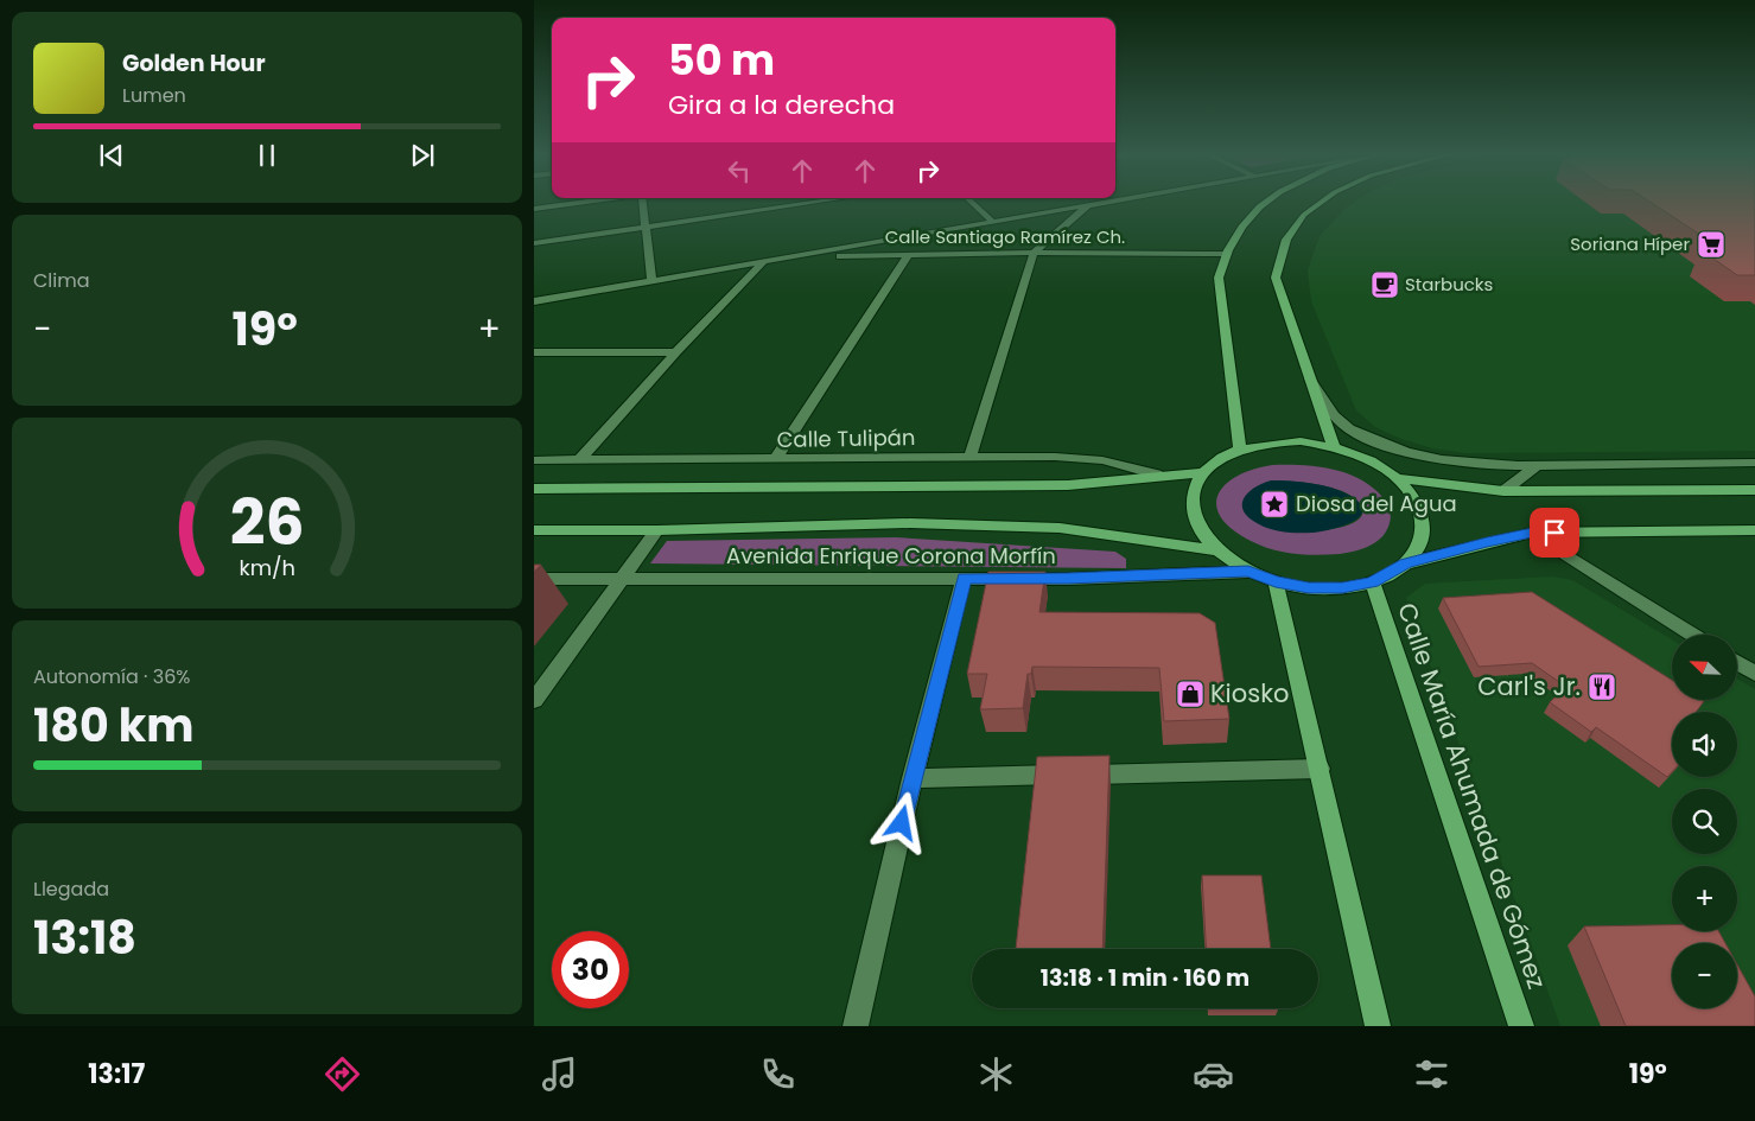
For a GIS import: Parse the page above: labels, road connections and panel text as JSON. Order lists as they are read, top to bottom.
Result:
{
  "streets": {
    "main road": ["Avenida Enrique Corona Morfín", "Calle María Ahumada de Gómez"],
    "street": ["Calle Santiago Ramírez Ch.", "Calle Tulipán"]
  },
  "crossings": [
    ["Avenida Enrique Corona Morfín", "Calle María Ahumada de Gómez"]
  ],
  "places": {
    "supermarket": ["Soriana Híper"],
    "cafe": ["Starbucks"],
    "place": ["Diosa del Agua"],
    "restaurant": ["Carl's Jr."],
    "shop": ["Kiosko"]
  },
  "north": "top left",
  "page": {
    "turn": ["50 m", "Gira a la derecha"],
    "song": ["Golden Hour", "Lumen"],
    "tile": [
      "Clima",
      ["Autonomía · 36%", "180 km"],
      ["Llegada", "13:18"]
    ],
    "heat": ["−", "19°", "+"],
    "map_buttons": ["+", "−"],
    "limit": "30",
    "trip": "13:18 · 1 min · 160 m",
    "tabs": ["13:17", "19°"],
    "gauge": ["26", "km/h"]
  }
}
